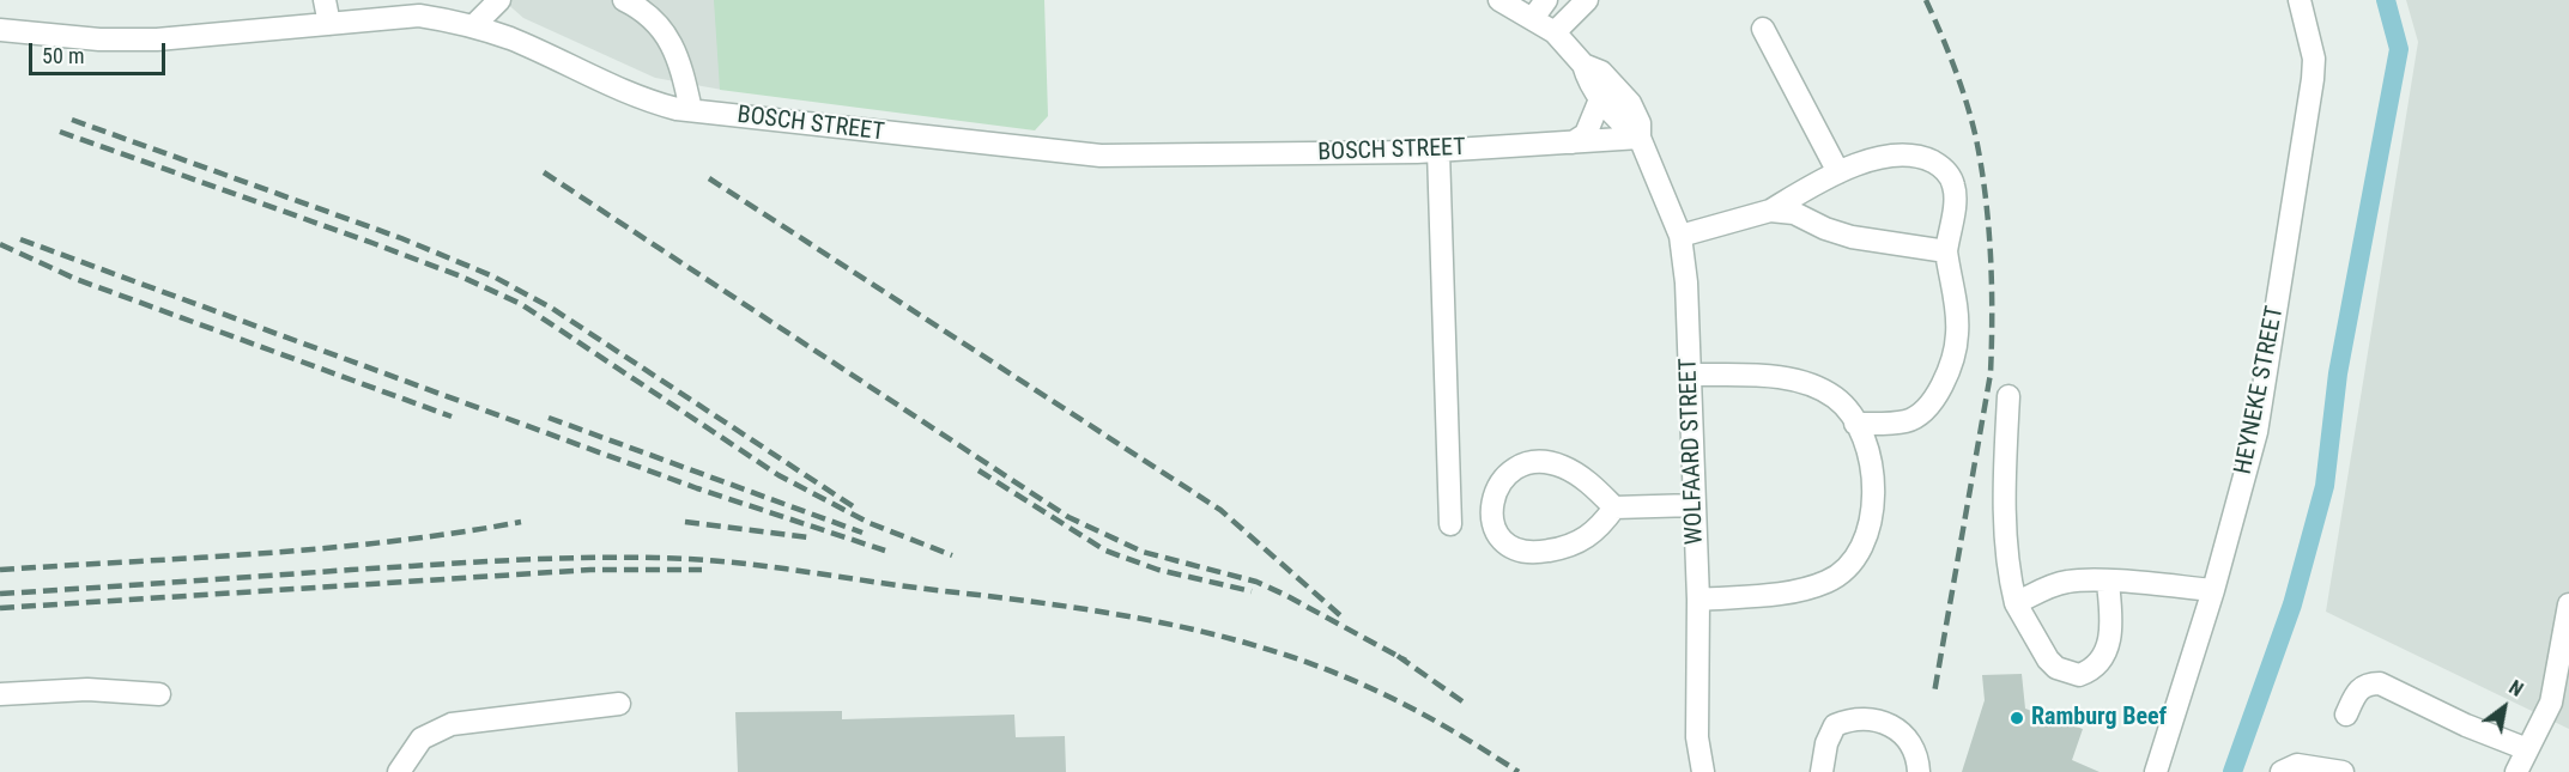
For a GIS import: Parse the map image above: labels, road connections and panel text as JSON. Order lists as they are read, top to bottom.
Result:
{
  "streets": {
    "street": ["BOSCH STREET", "HEYNEKE STREET", "WOLFAARD STREET"]
  },
  "crossings": [
    ["BOSCH STREET", "WOLFAARD STREET"]
  ],
  "places": ["Ramburg Beef"],
  "scale_bar": "50 m",
  "north": "top right"
}
